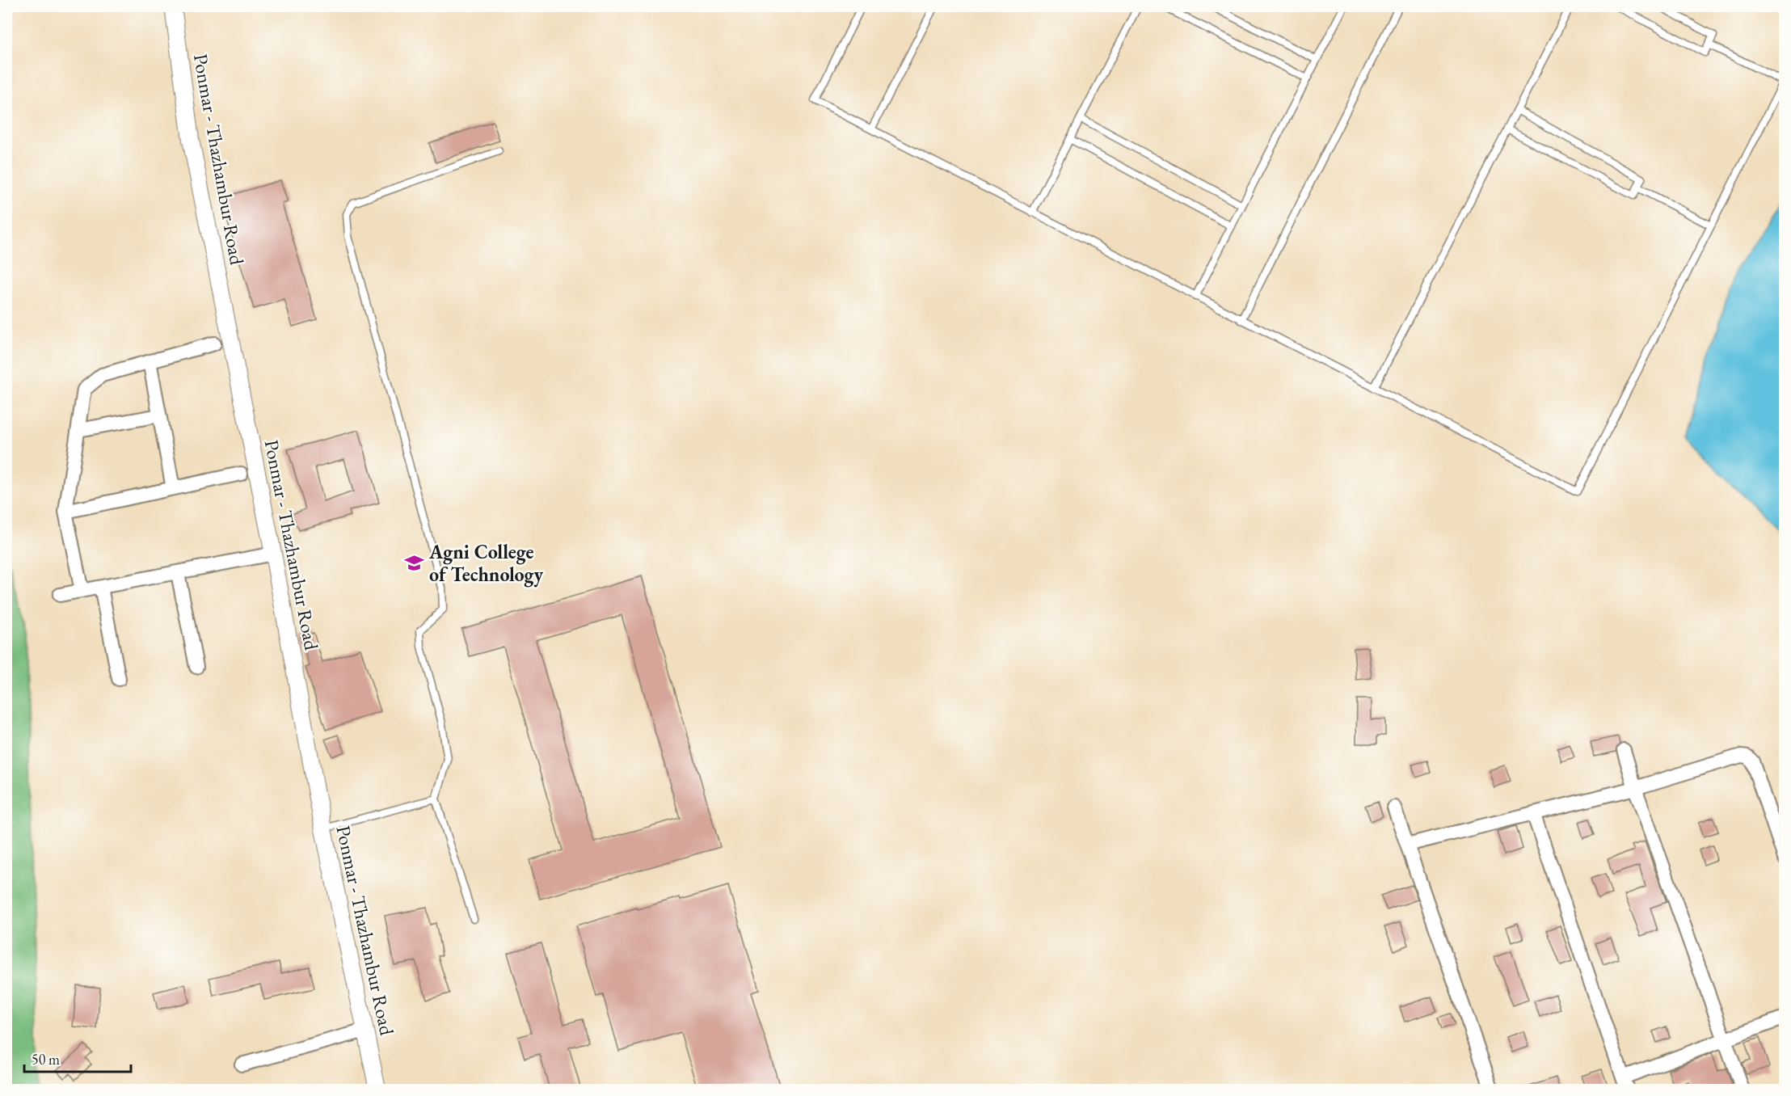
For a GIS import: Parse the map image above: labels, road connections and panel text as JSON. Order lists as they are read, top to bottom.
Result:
{
  "streets": {
    "street": ["Ponmar - Thazhambur Road"]
  },
  "places": {
    "school or university": ["Agni College of Technology"]
  },
  "scale_bar": "50 m"
}
